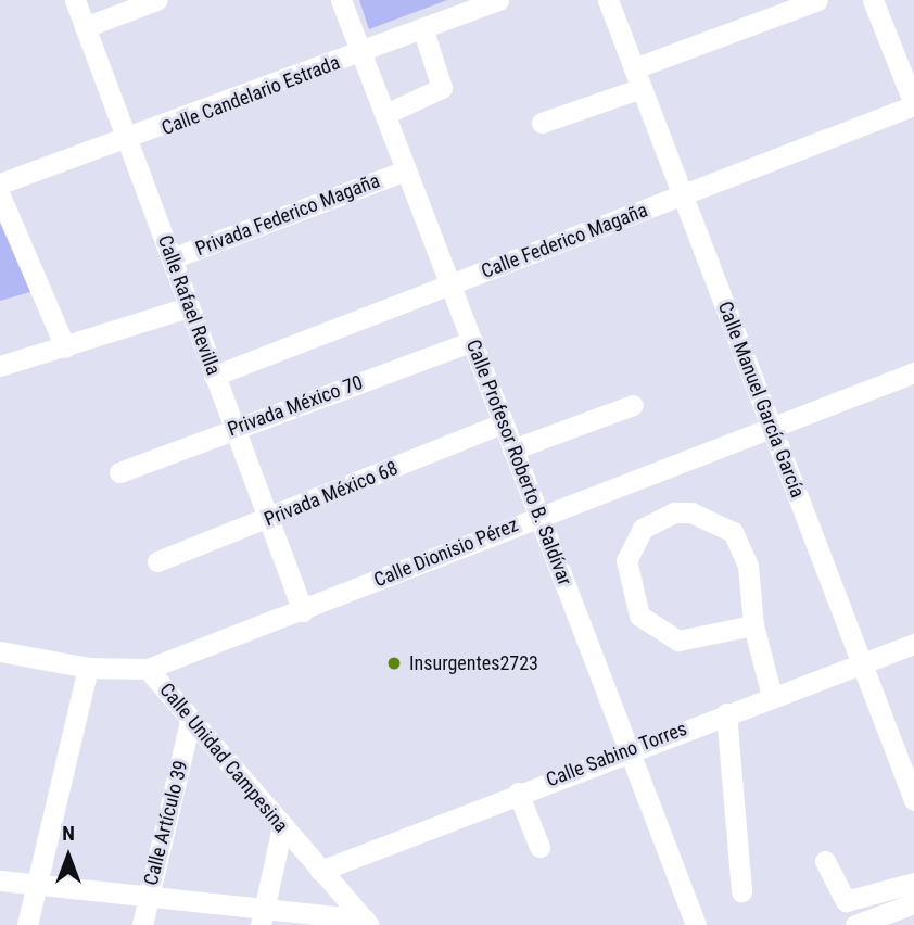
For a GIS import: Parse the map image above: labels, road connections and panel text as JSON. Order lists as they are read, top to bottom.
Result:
{
  "streets": {
    "street": [
      "Calle Candelario Estrada",
      "Privada Federico Magaña",
      "Calle Federico Magaña",
      "Calle Rafael Revilla",
      "Calle Manuel García García",
      "Privada México 70",
      "Calle Profesor Roberto B. Saldívar",
      "Privada México 68",
      "Calle Dionisio Pérez",
      "Calle Sabino Torres",
      "Calle Unidad Campesina",
      "Calle Artículo 39"
    ]
  },
  "crossings": [
    ["Calle Candelario Estrada", "Calle Rafael Revilla"],
    ["Calle Candelario Estrada", "Calle Profesor Roberto B. Saldívar"],
    ["Privada Federico Magaña", "Calle Rafael Revilla"],
    ["Privada Federico Magaña", "Calle Profesor Roberto B. Saldívar"],
    ["Calle Federico Magaña", "Calle Rafael Revilla"],
    ["Calle Federico Magaña", "Calle Manuel García García"],
    ["Calle Federico Magaña", "Calle Profesor Roberto B. Saldívar"],
    ["Calle Rafael Revilla", "Privada México 70"],
    ["Calle Rafael Revilla", "Privada México 68"],
    ["Calle Rafael Revilla", "Calle Dionisio Pérez"],
    ["Calle Manuel García García", "Calle Dionisio Pérez"],
    ["Calle Manuel García García", "Calle Sabino Torres"],
    ["Privada México 70", "Calle Profesor Roberto B. Saldívar"],
    ["Calle Profesor Roberto B. Saldívar", "Privada México 68"],
    ["Calle Profesor Roberto B. Saldívar", "Calle Dionisio Pérez"],
    ["Calle Profesor Roberto B. Saldívar", "Calle Sabino Torres"],
    ["Calle Dionisio Pérez", "Calle Unidad Campesina"],
    ["Calle Sabino Torres", "Calle Unidad Campesina"],
    ["Calle Unidad Campesina", "Calle Artículo 39"]
  ],
  "places": ["Insurgentes2723"],
  "north": "top"
}
